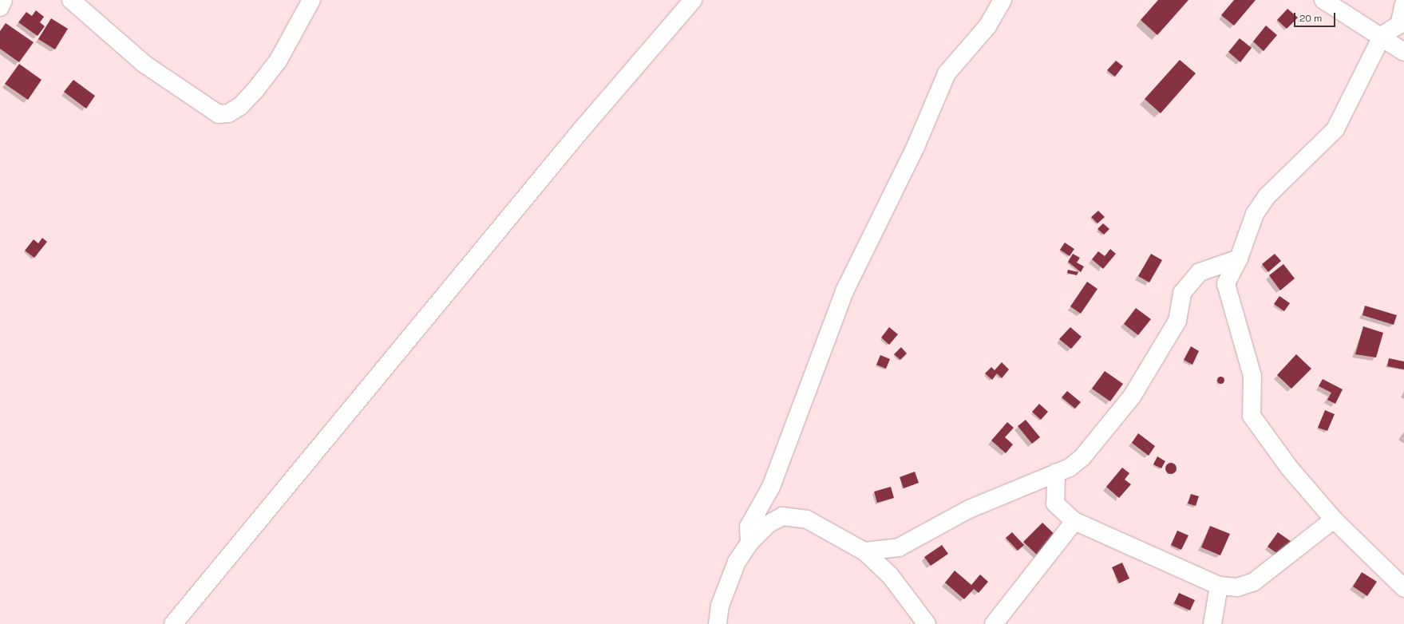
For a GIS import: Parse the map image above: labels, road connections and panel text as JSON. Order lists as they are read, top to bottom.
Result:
{
  "scale_bar": "20 m"
}
